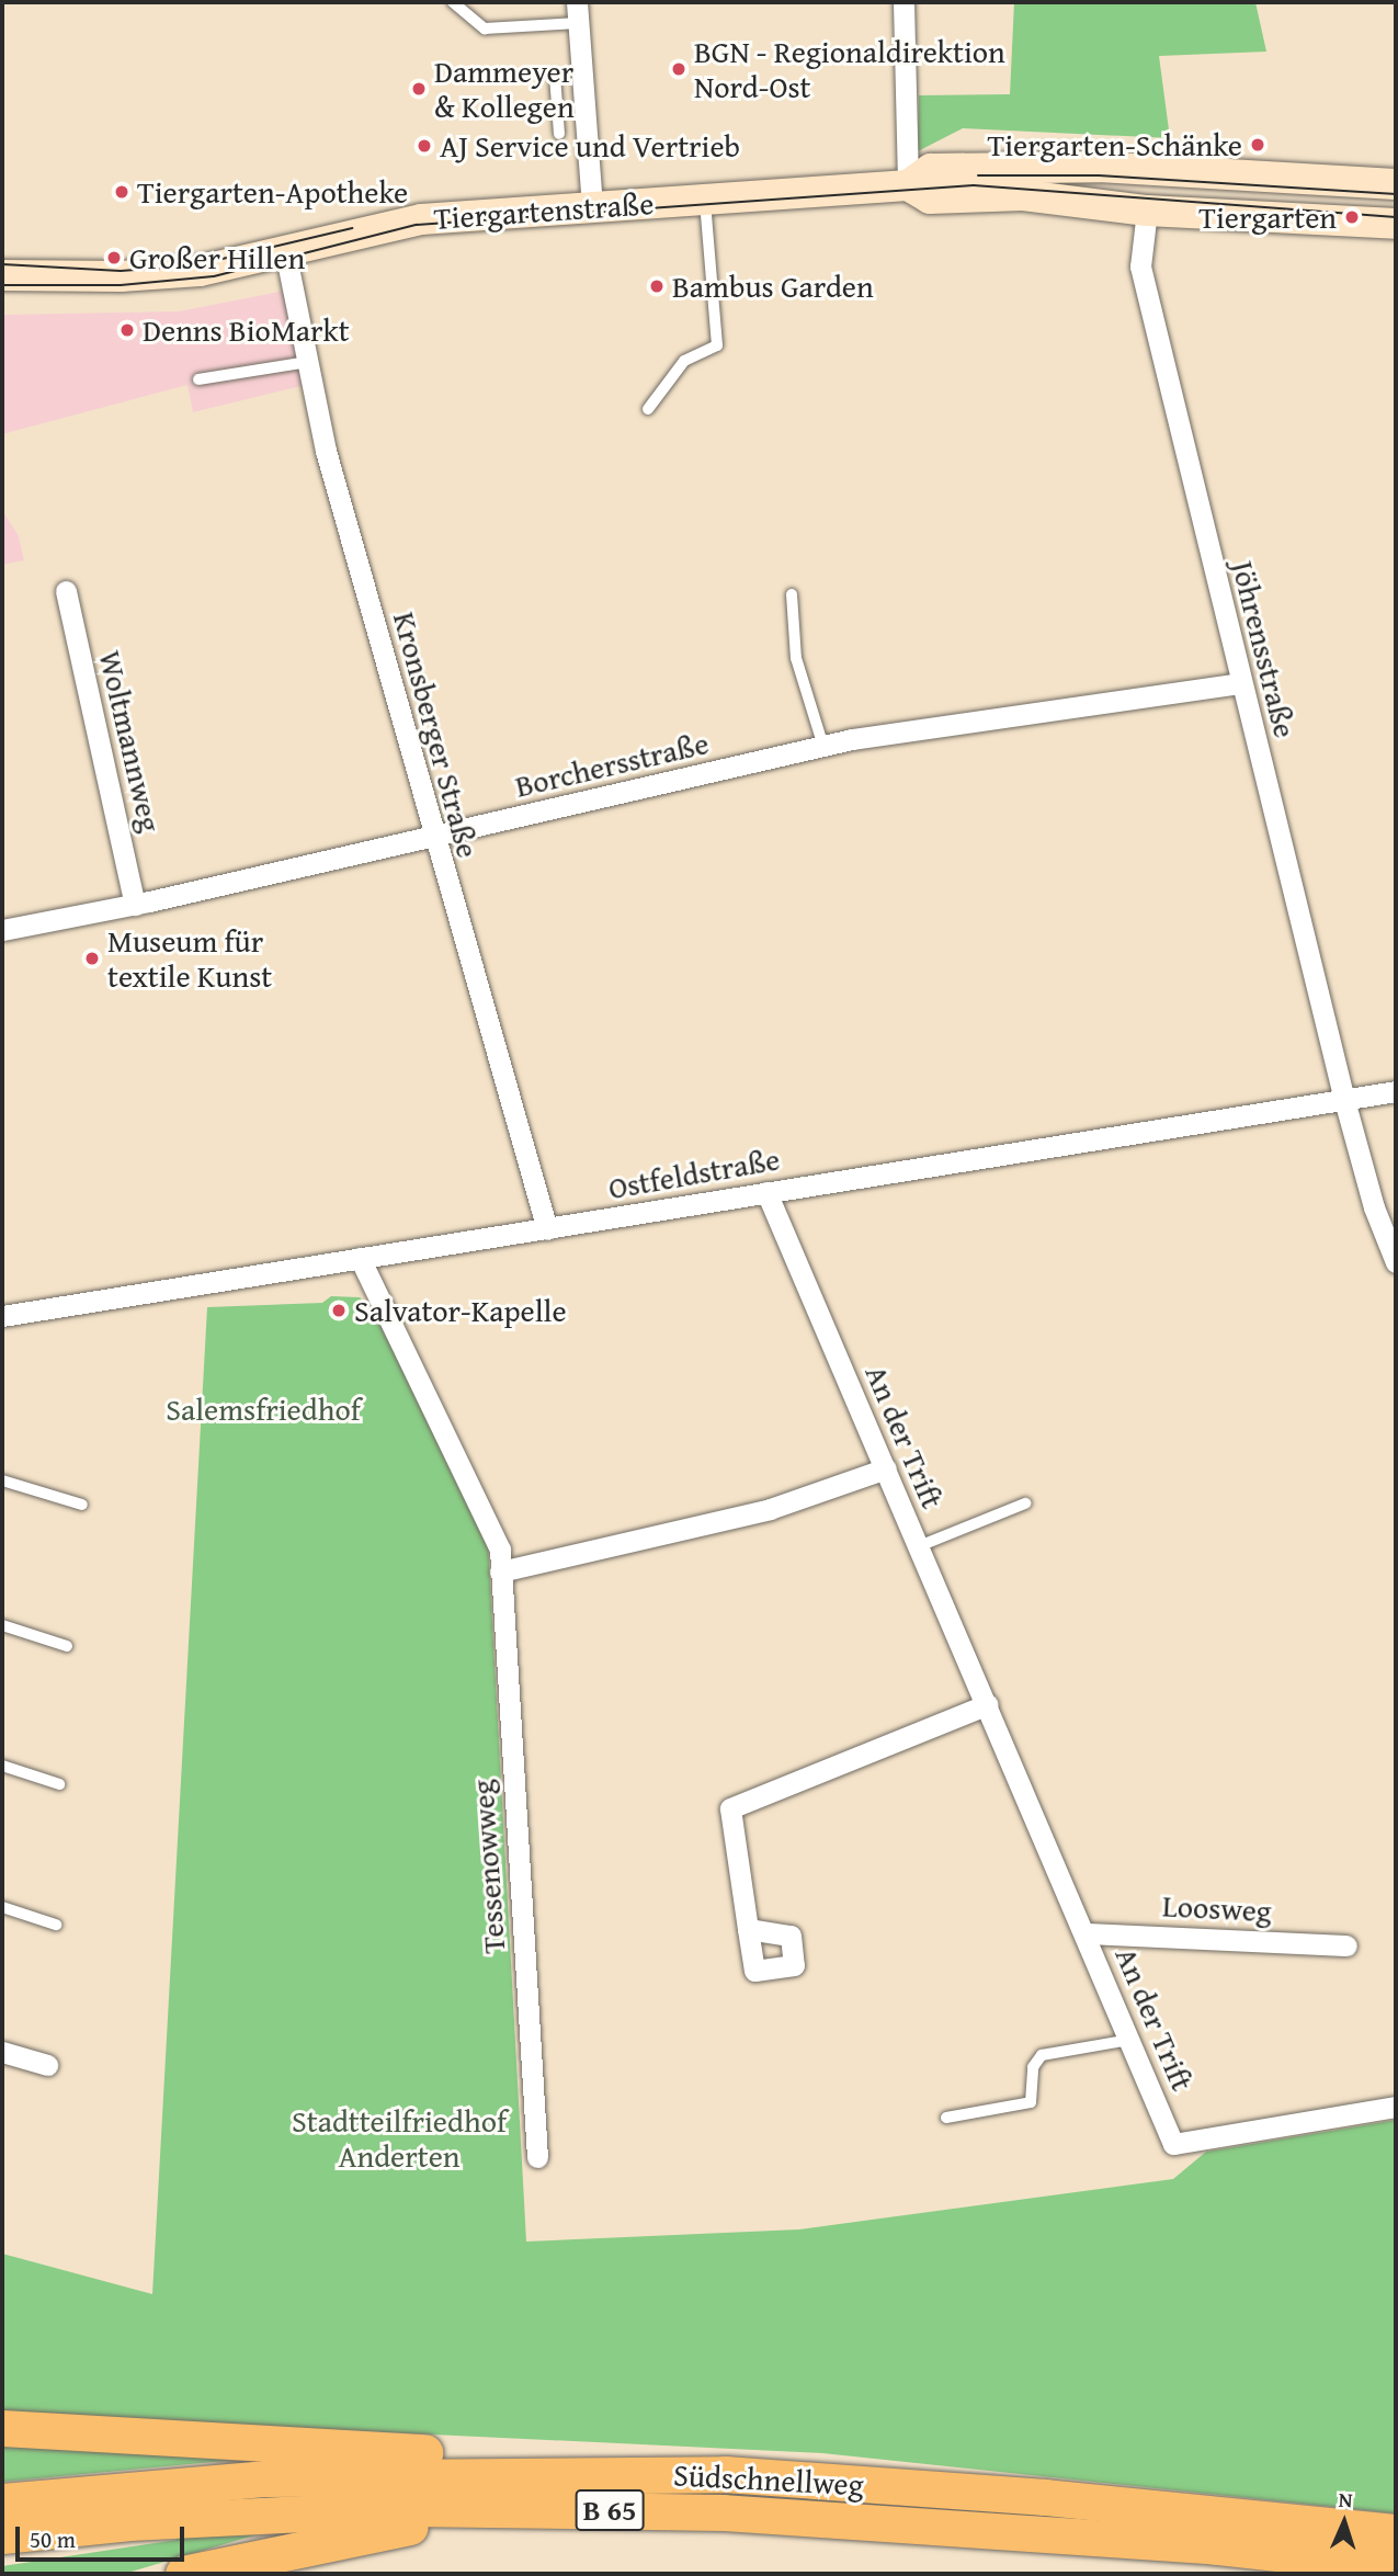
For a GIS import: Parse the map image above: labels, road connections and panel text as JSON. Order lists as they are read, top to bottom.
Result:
{
  "streets": {
    "highway": ["Südschnellweg", "B 65"],
    "main road": ["Tiergartenstraße"],
    "street": [
      "Jöhrensstraße",
      "Kronsberger Straße",
      "Woltmannweg",
      "Borchersstraße",
      "Ostfeldstraße",
      "An der Trift",
      "Tessenowweg",
      "Loosweg"
    ]
  },
  "crossings": [
    ["Tiergartenstraße", "Jöhrensstraße"],
    ["Tiergartenstraße", "Kronsberger Straße"],
    ["Jöhrensstraße", "Borchersstraße"],
    ["Jöhrensstraße", "Ostfeldstraße"],
    ["Kronsberger Straße", "Borchersstraße"],
    ["Kronsberger Straße", "Ostfeldstraße"],
    ["Woltmannweg", "Borchersstraße"],
    ["Ostfeldstraße", "An der Trift"],
    ["Ostfeldstraße", "Tessenowweg"],
    ["An der Trift", "Loosweg"]
  ],
  "parks": ["Salemsfriedhof", "Stadtteilfriedhof Anderten"],
  "places": [
    "BGN - Regionaldirektion Nord-Ost",
    "Dammeyer & Kollegen",
    "Tiergarten-Schänke",
    "AJ Service und Vertrieb",
    "Tiergarten-Apotheke",
    "Tiergarten",
    "Großer Hillen",
    "Bambus Garden",
    "Denns BioMarkt",
    "Museum für textile Kunst",
    "Salvator-Kapelle"
  ],
  "scale_bar": "50 m",
  "north": "top"
}
